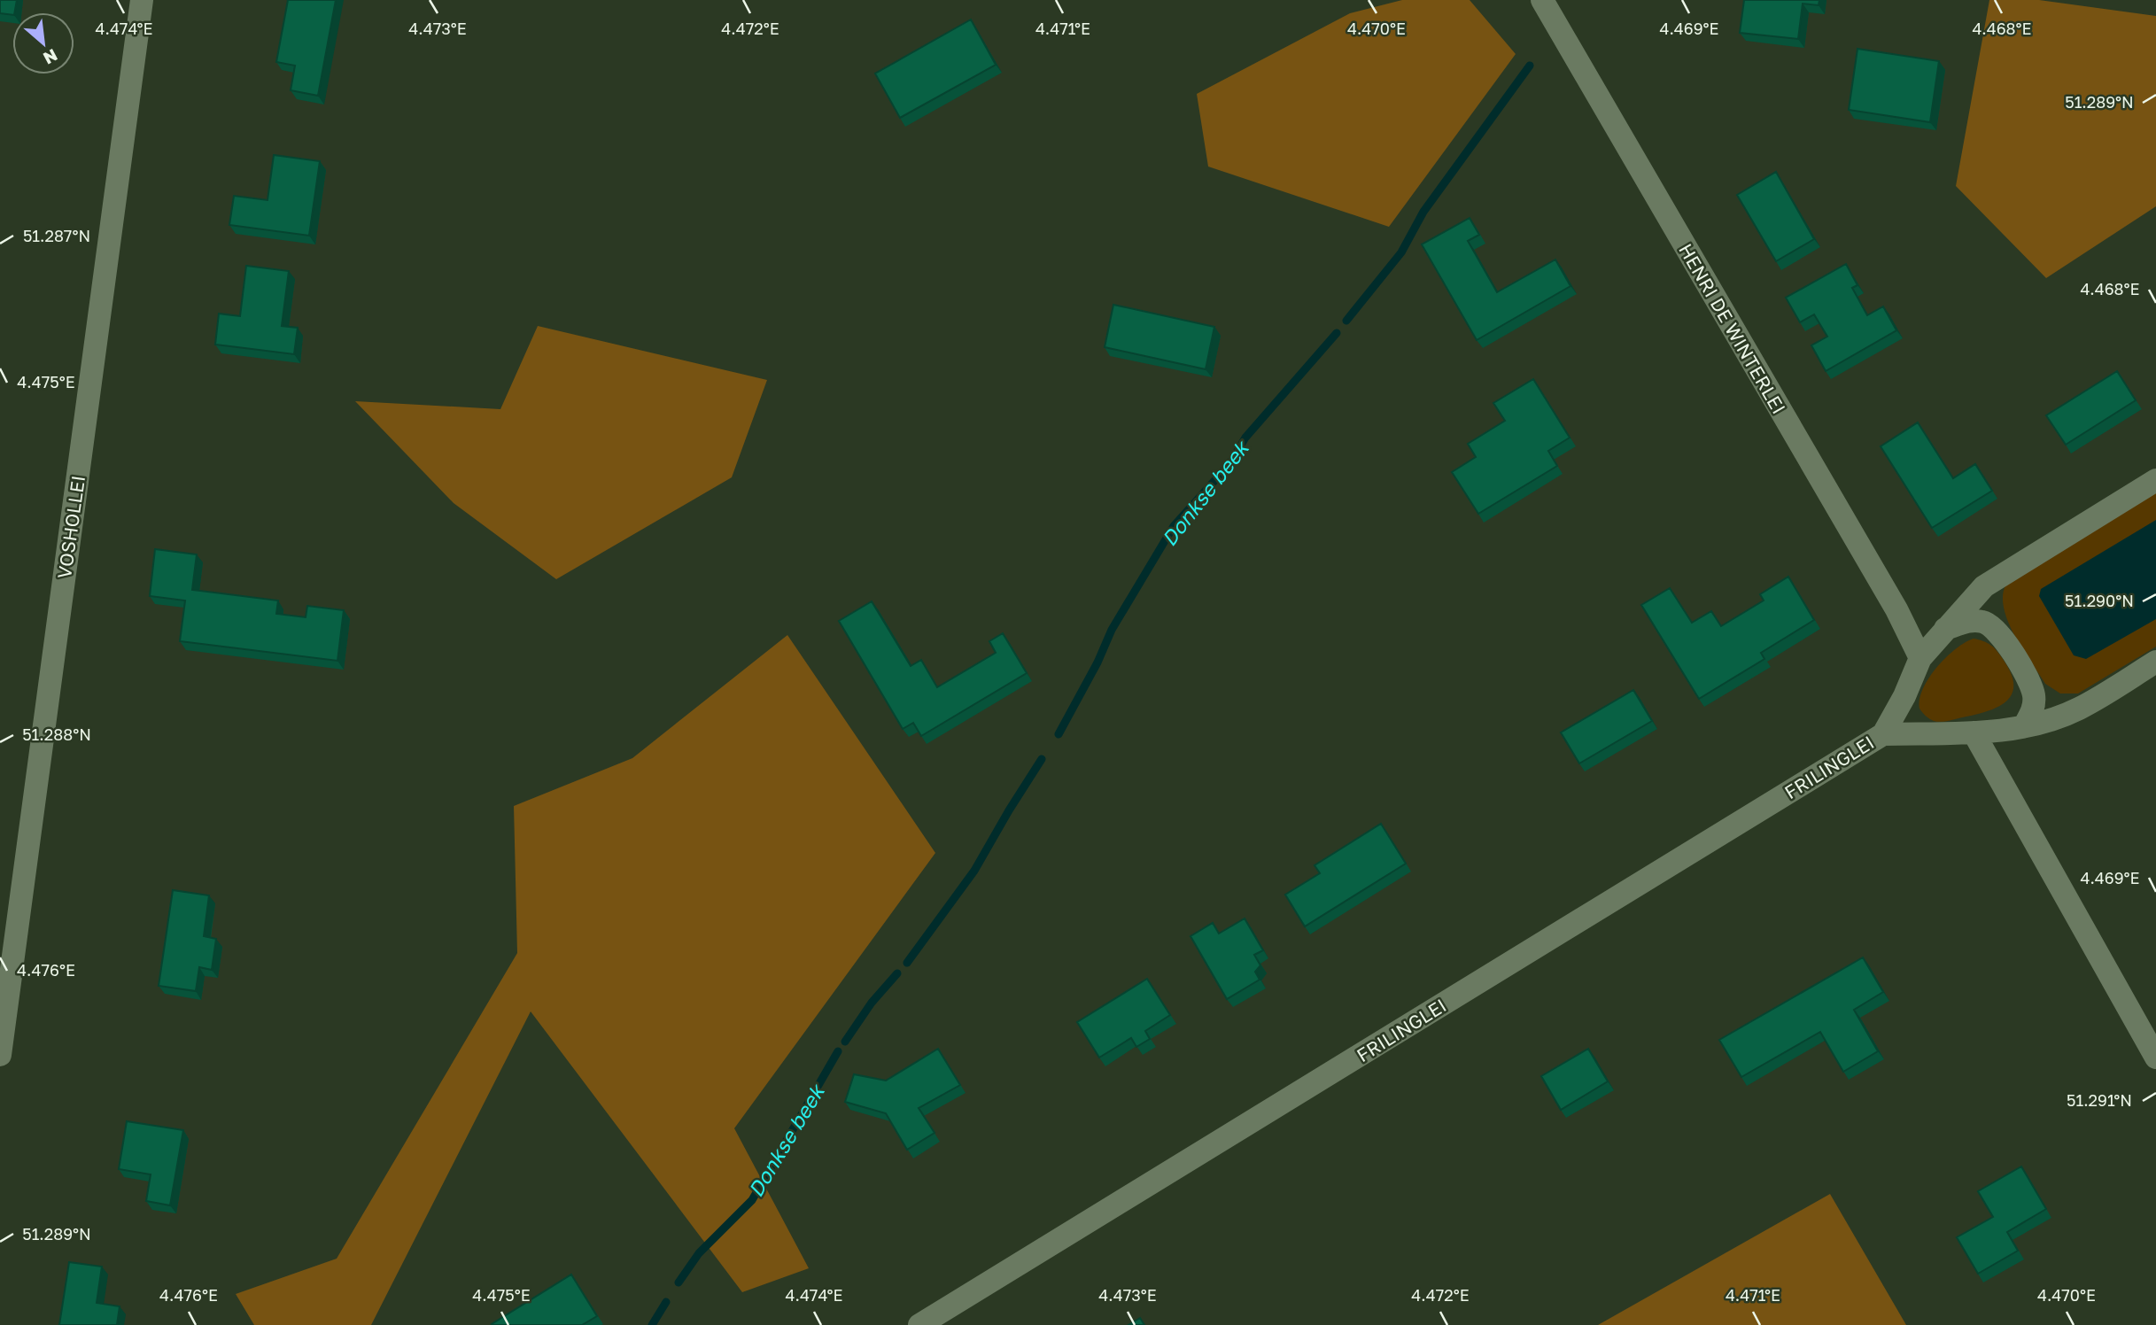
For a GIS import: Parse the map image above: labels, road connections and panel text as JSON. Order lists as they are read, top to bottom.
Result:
{
  "streets": {
    "street": ["HENRI DE WINTERLEI", "VOSHOLLEI", "FRILINGLEI"]
  },
  "crossings": [
    ["HENRI DE WINTERLEI", "FRILINGLEI"]
  ],
  "water": ["Donkse beek"],
  "north": "bottom right",
  "coordinates": [
    "4.474°E",
    "4.473°E",
    "4.472°E",
    "4.471°E",
    "4.470°E",
    "4.469°E",
    "4.468°E",
    "51.289°N",
    "51.287°N",
    "4.475°E",
    "51.290°N",
    "51.288°N",
    "4.476°E",
    "51.291°N"
  ]
}
